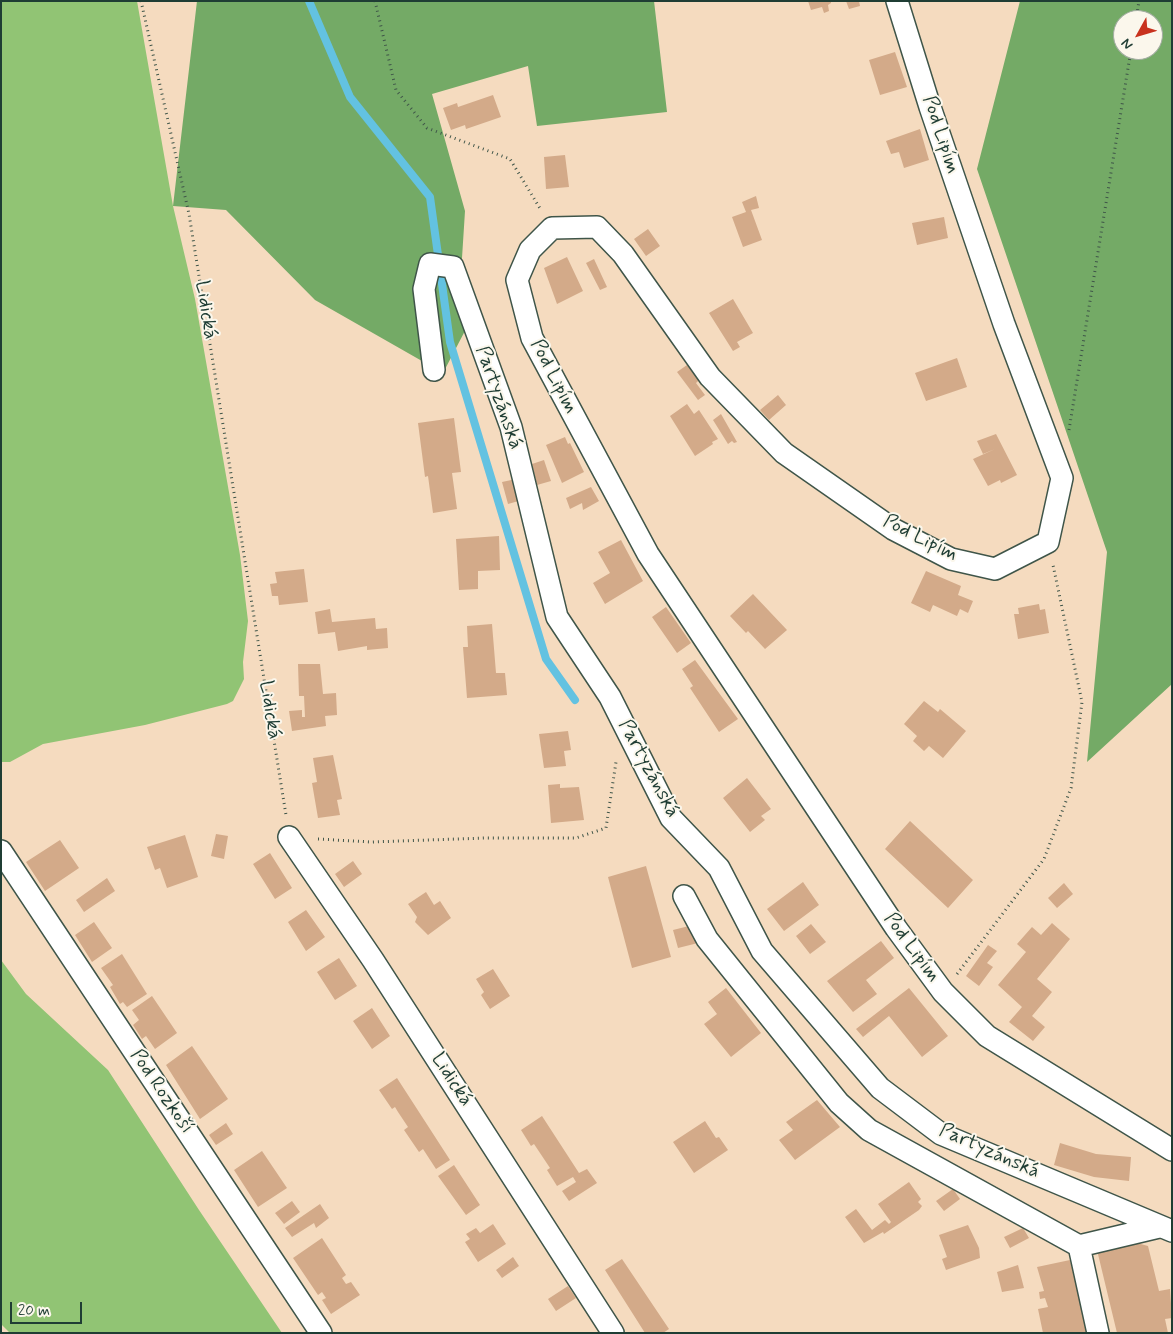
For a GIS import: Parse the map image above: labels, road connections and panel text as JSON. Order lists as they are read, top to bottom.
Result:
{
  "streets": {
    "street": [
      "Pod Lipím",
      "Lidická",
      "Partyzánská",
      "Pod Rozkoší"
    ]
  },
  "scale_bar": "20 m",
  "north": "bottom left"
}
